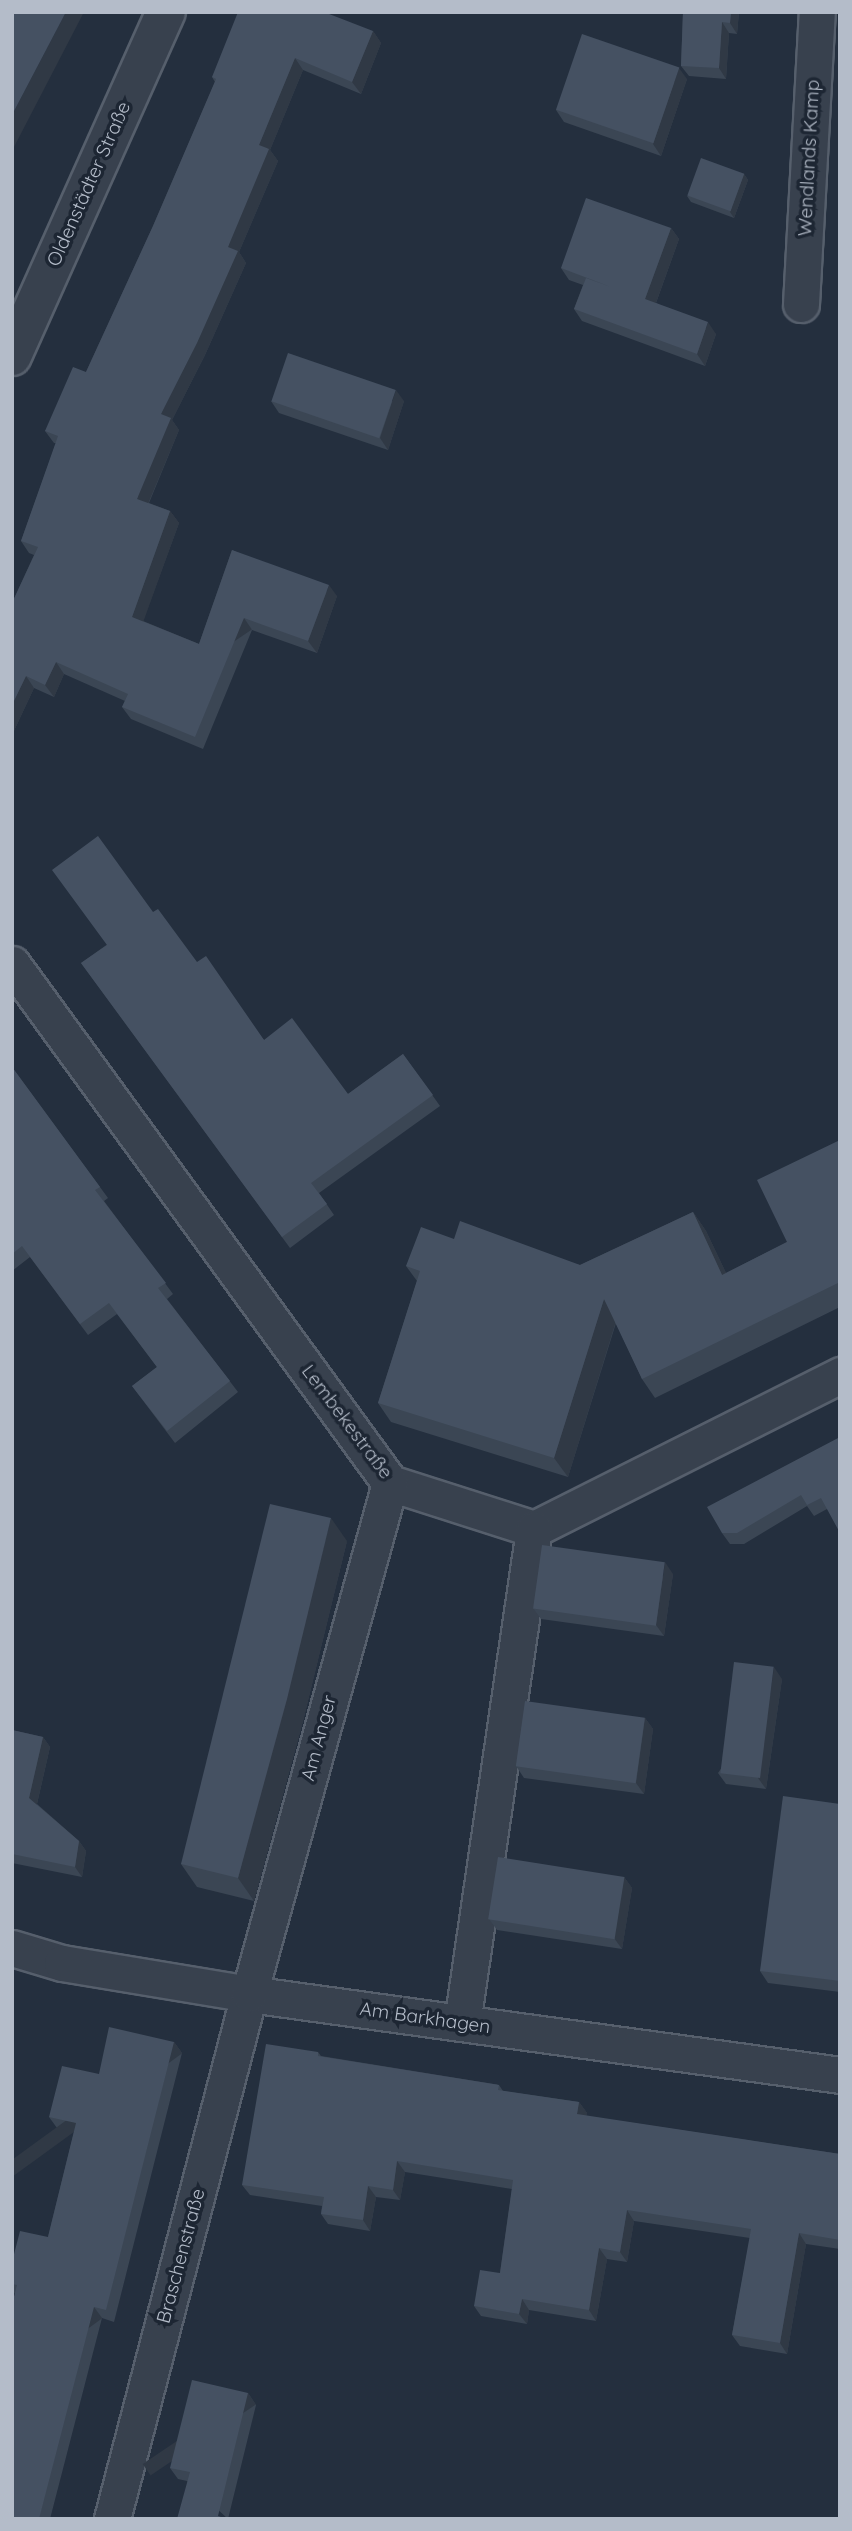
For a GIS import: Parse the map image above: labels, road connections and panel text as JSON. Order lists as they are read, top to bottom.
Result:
{
  "streets": {
    "street": [
      "Wendlands Kamp",
      "Oldenstädter Straße",
      "Lembekestraße",
      "Am Anger",
      "Am Barkhagen",
      "Braschenstraße"
    ]
  },
  "crossings": [
    ["Lembekestraße", "Am Anger"],
    ["Am Anger", "Am Barkhagen"],
    ["Am Anger", "Braschenstraße"],
    ["Am Barkhagen", "Braschenstraße"]
  ]
}
